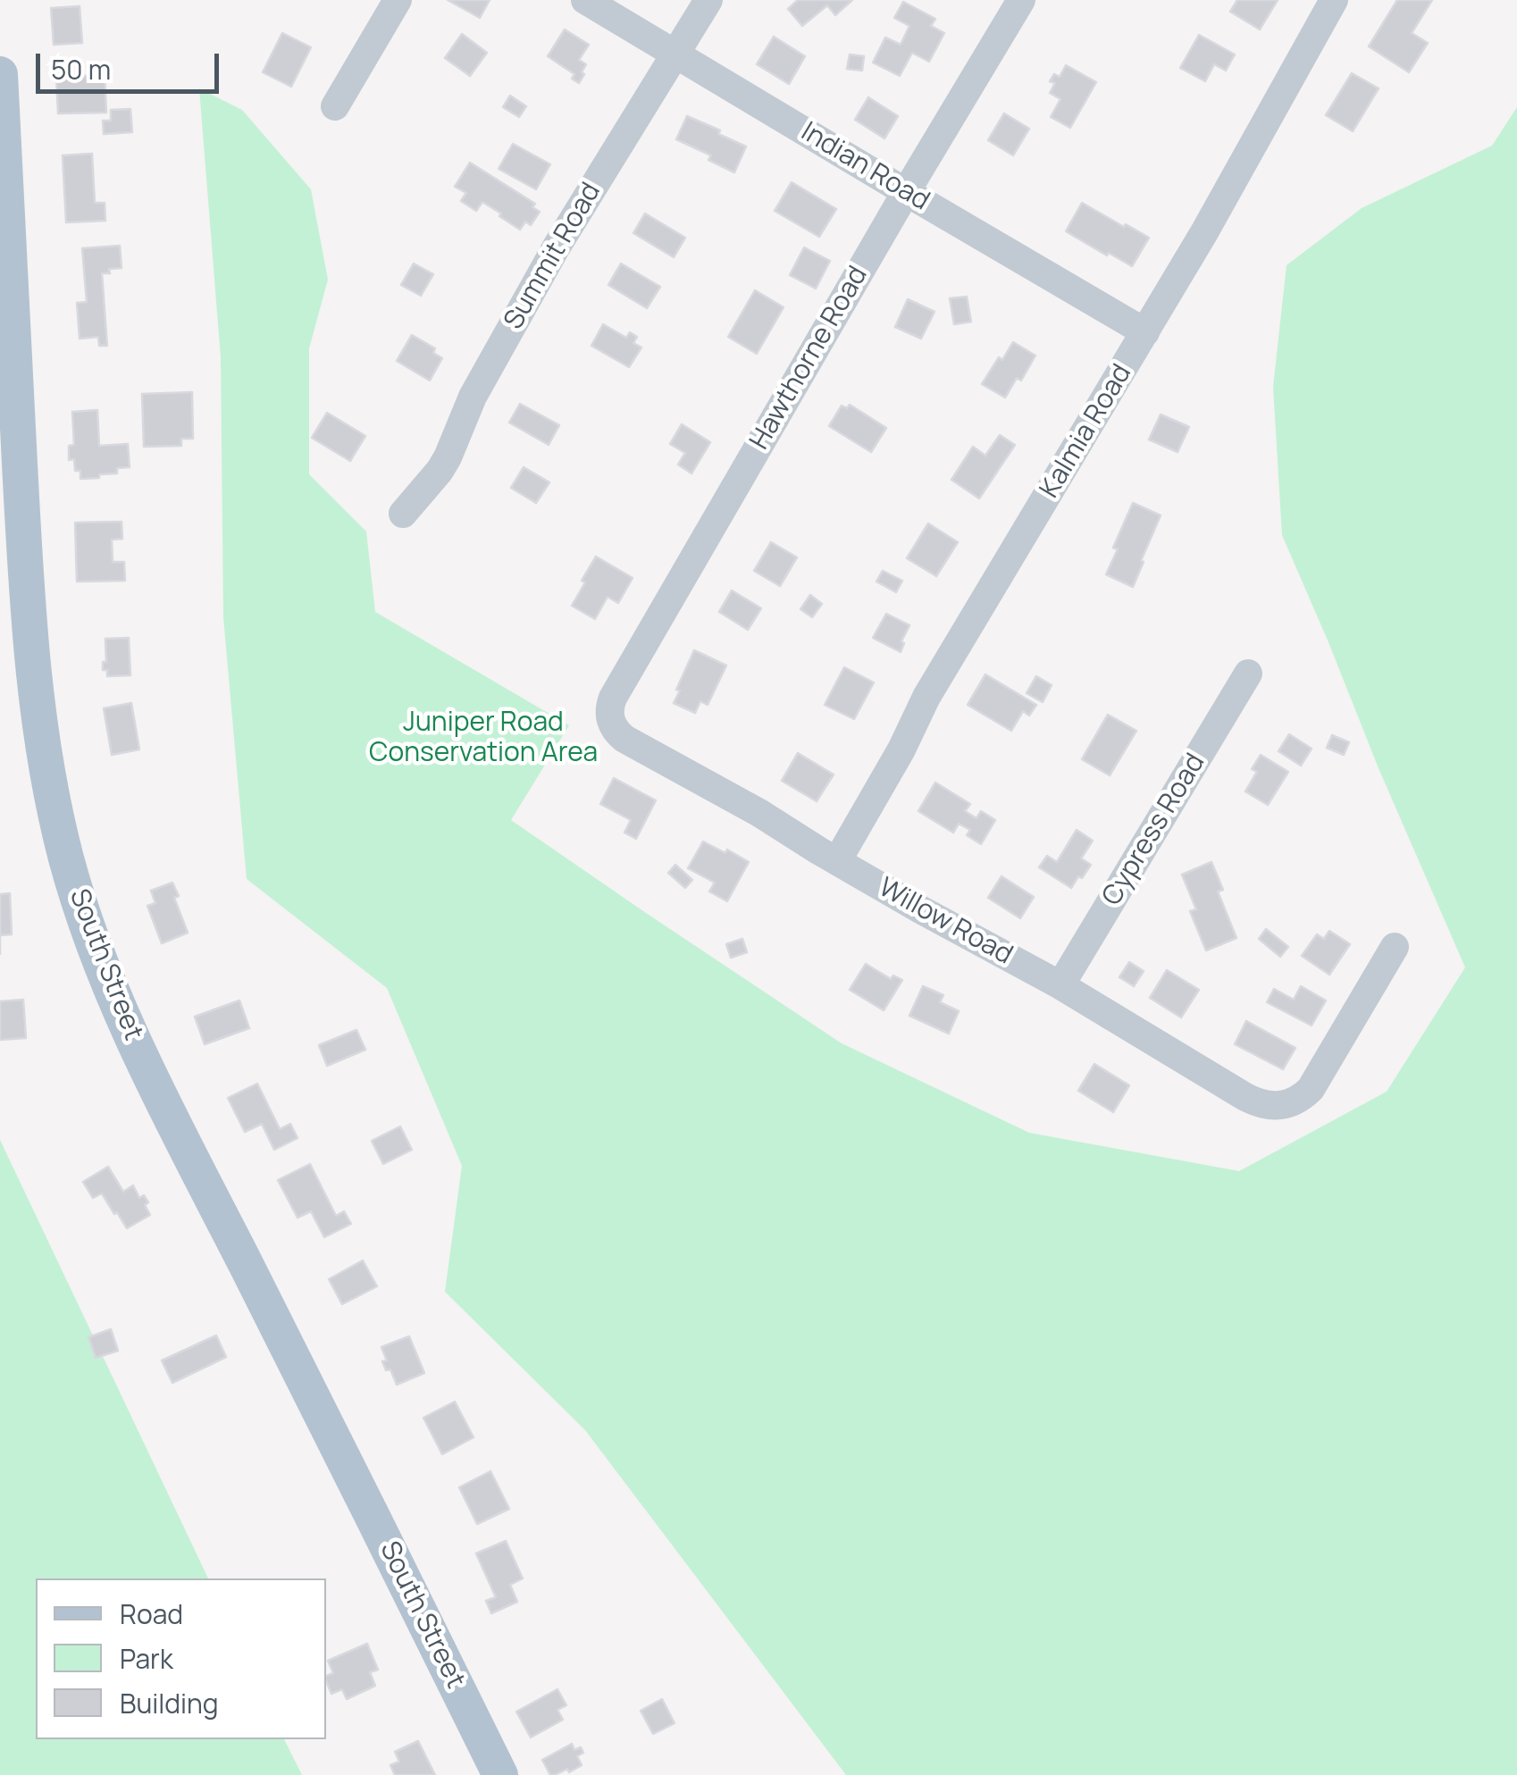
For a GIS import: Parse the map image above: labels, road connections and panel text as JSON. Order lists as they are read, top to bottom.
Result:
{
  "streets": {
    "main road": ["South Street"],
    "street": [
      "Indian Road",
      "Summit Road",
      "Hawthorne Road",
      "Kalmia Road",
      "Cypress Road",
      "Willow Road"
    ]
  },
  "crossings": [
    ["Indian Road", "Summit Road"],
    ["Indian Road", "Hawthorne Road"],
    ["Indian Road", "Kalmia Road"],
    ["Hawthorne Road", "Willow Road"],
    ["Kalmia Road", "Willow Road"],
    ["Cypress Road", "Willow Road"]
  ],
  "parks": ["Juniper Road Conservation Area"],
  "legend": ["Road", "Park", "Building"],
  "scale_bar": "50 m"
}
